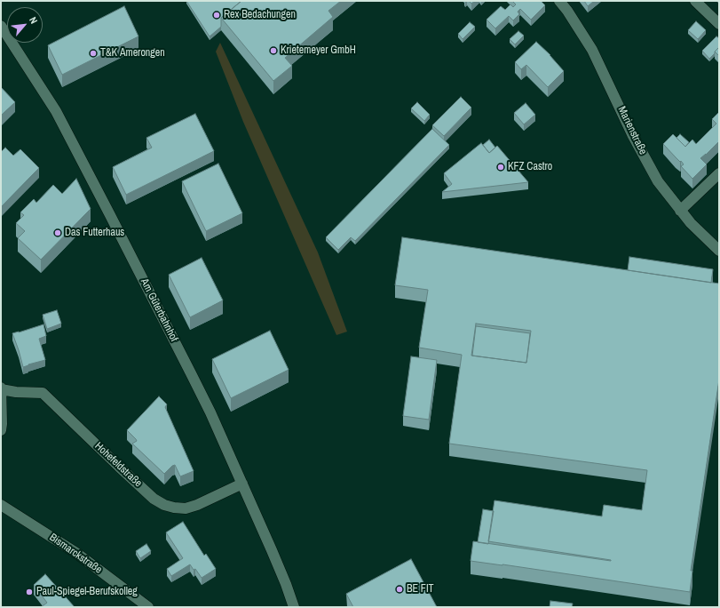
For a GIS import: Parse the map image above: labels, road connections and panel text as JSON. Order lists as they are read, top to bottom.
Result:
{
  "streets": {
    "street": [
      "Marienstraße",
      "Am Güterbahnhof",
      "Hohefeldstraße",
      "Bismarckstraße"
    ]
  },
  "crossings": [
    ["Am Güterbahnhof", "Hohefeldstraße"]
  ],
  "places": [
    "Rex Bedachungen",
    "Krietemeyer GmbH",
    "T&K Amerongen",
    "KFZ Castro",
    "Das Futterhaus",
    "BE FIT",
    "Paul-Spiegel-Berufskolleg"
  ],
  "north": "top right"
}
